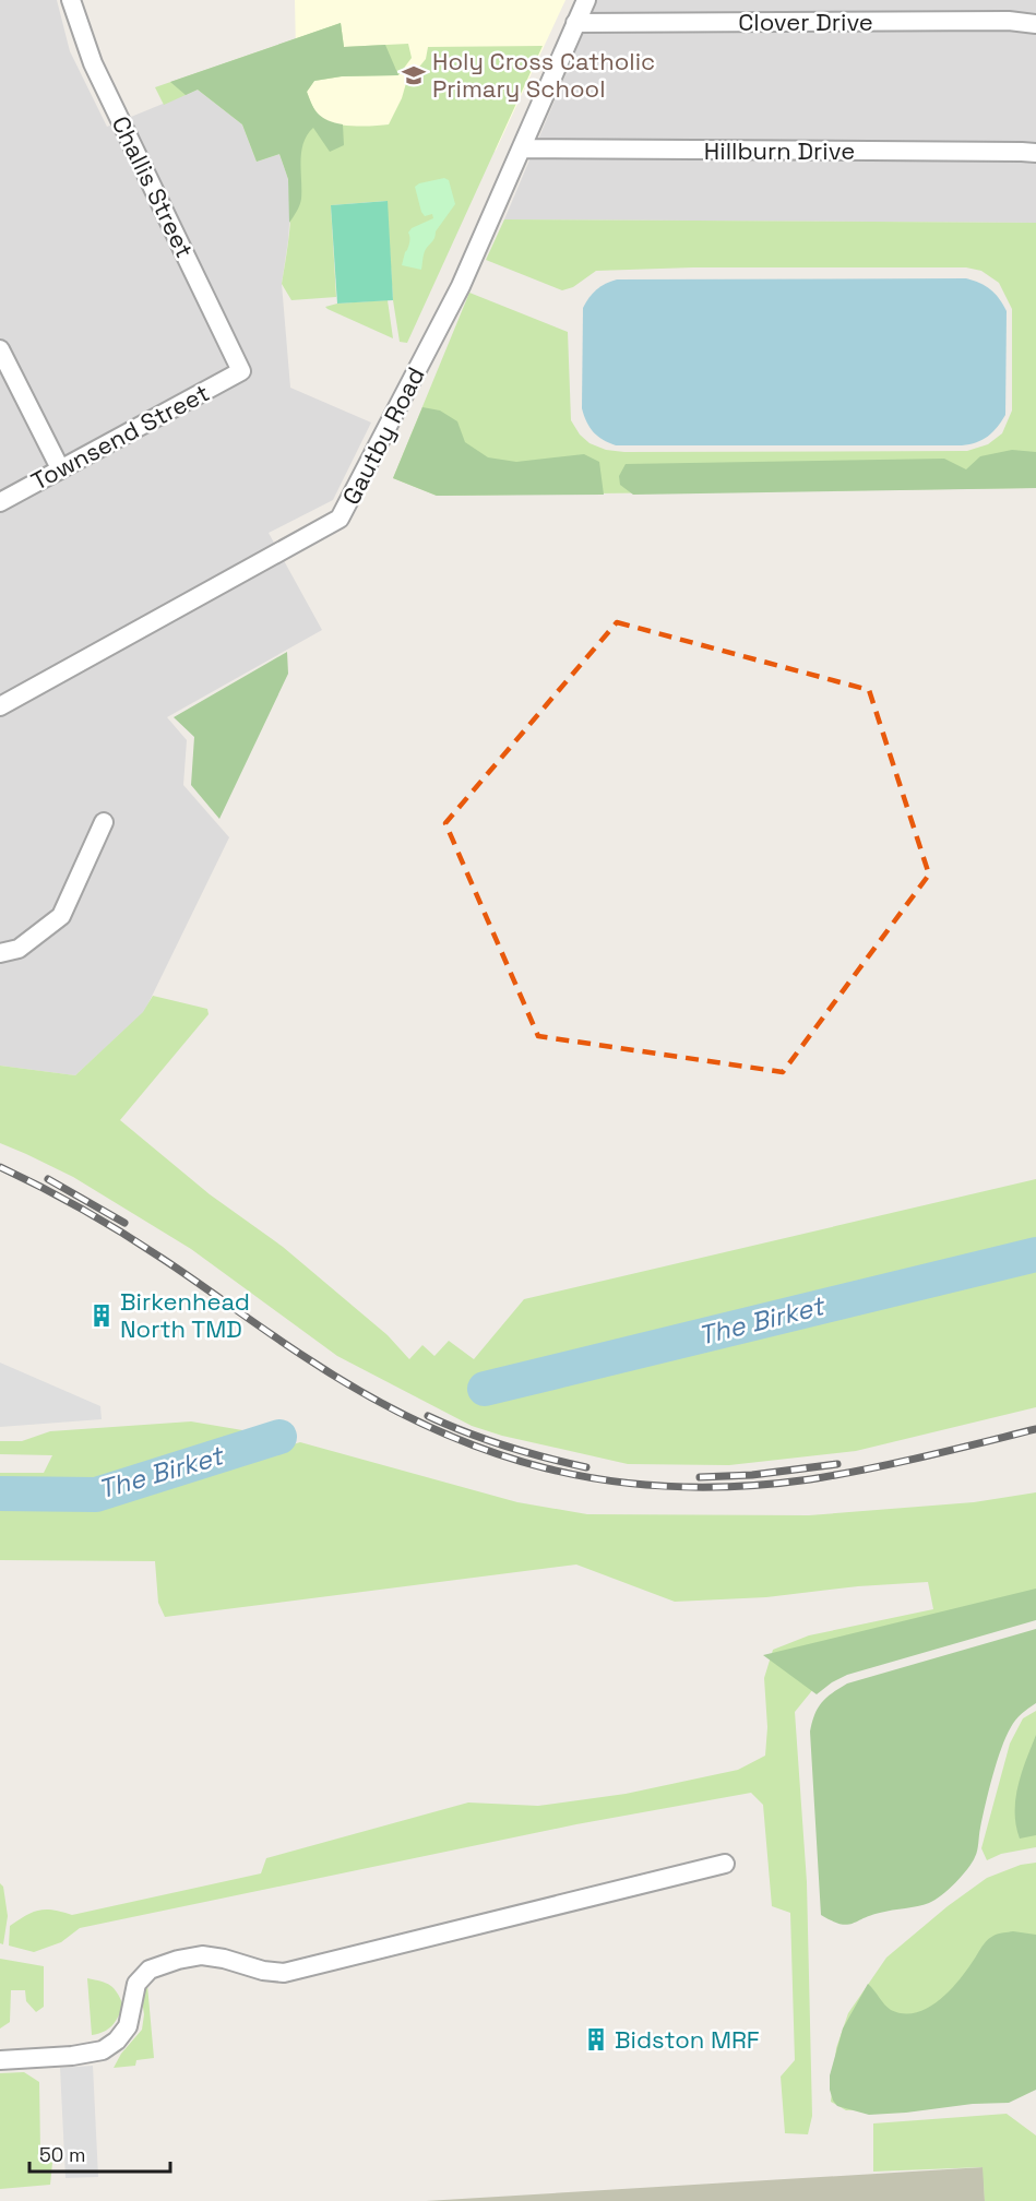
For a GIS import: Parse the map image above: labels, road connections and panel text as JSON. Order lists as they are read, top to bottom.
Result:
{
  "streets": {
    "street": [
      "Clover Drive",
      "Hillburn Drive",
      "Challis Street",
      "Gautby Road",
      "Townsend Street"
    ]
  },
  "crossings": [
    ["Clover Drive", "Gautby Road"],
    ["Hillburn Drive", "Gautby Road"],
    ["Challis Street", "Townsend Street"]
  ],
  "water": ["The Birket"],
  "places": {
    "school or university": ["Holy Cross Catholic Primary School"],
    "building": ["Birkenhead North TMD", "Bidston MRF"]
  },
  "scale_bar": "50 m"
}
